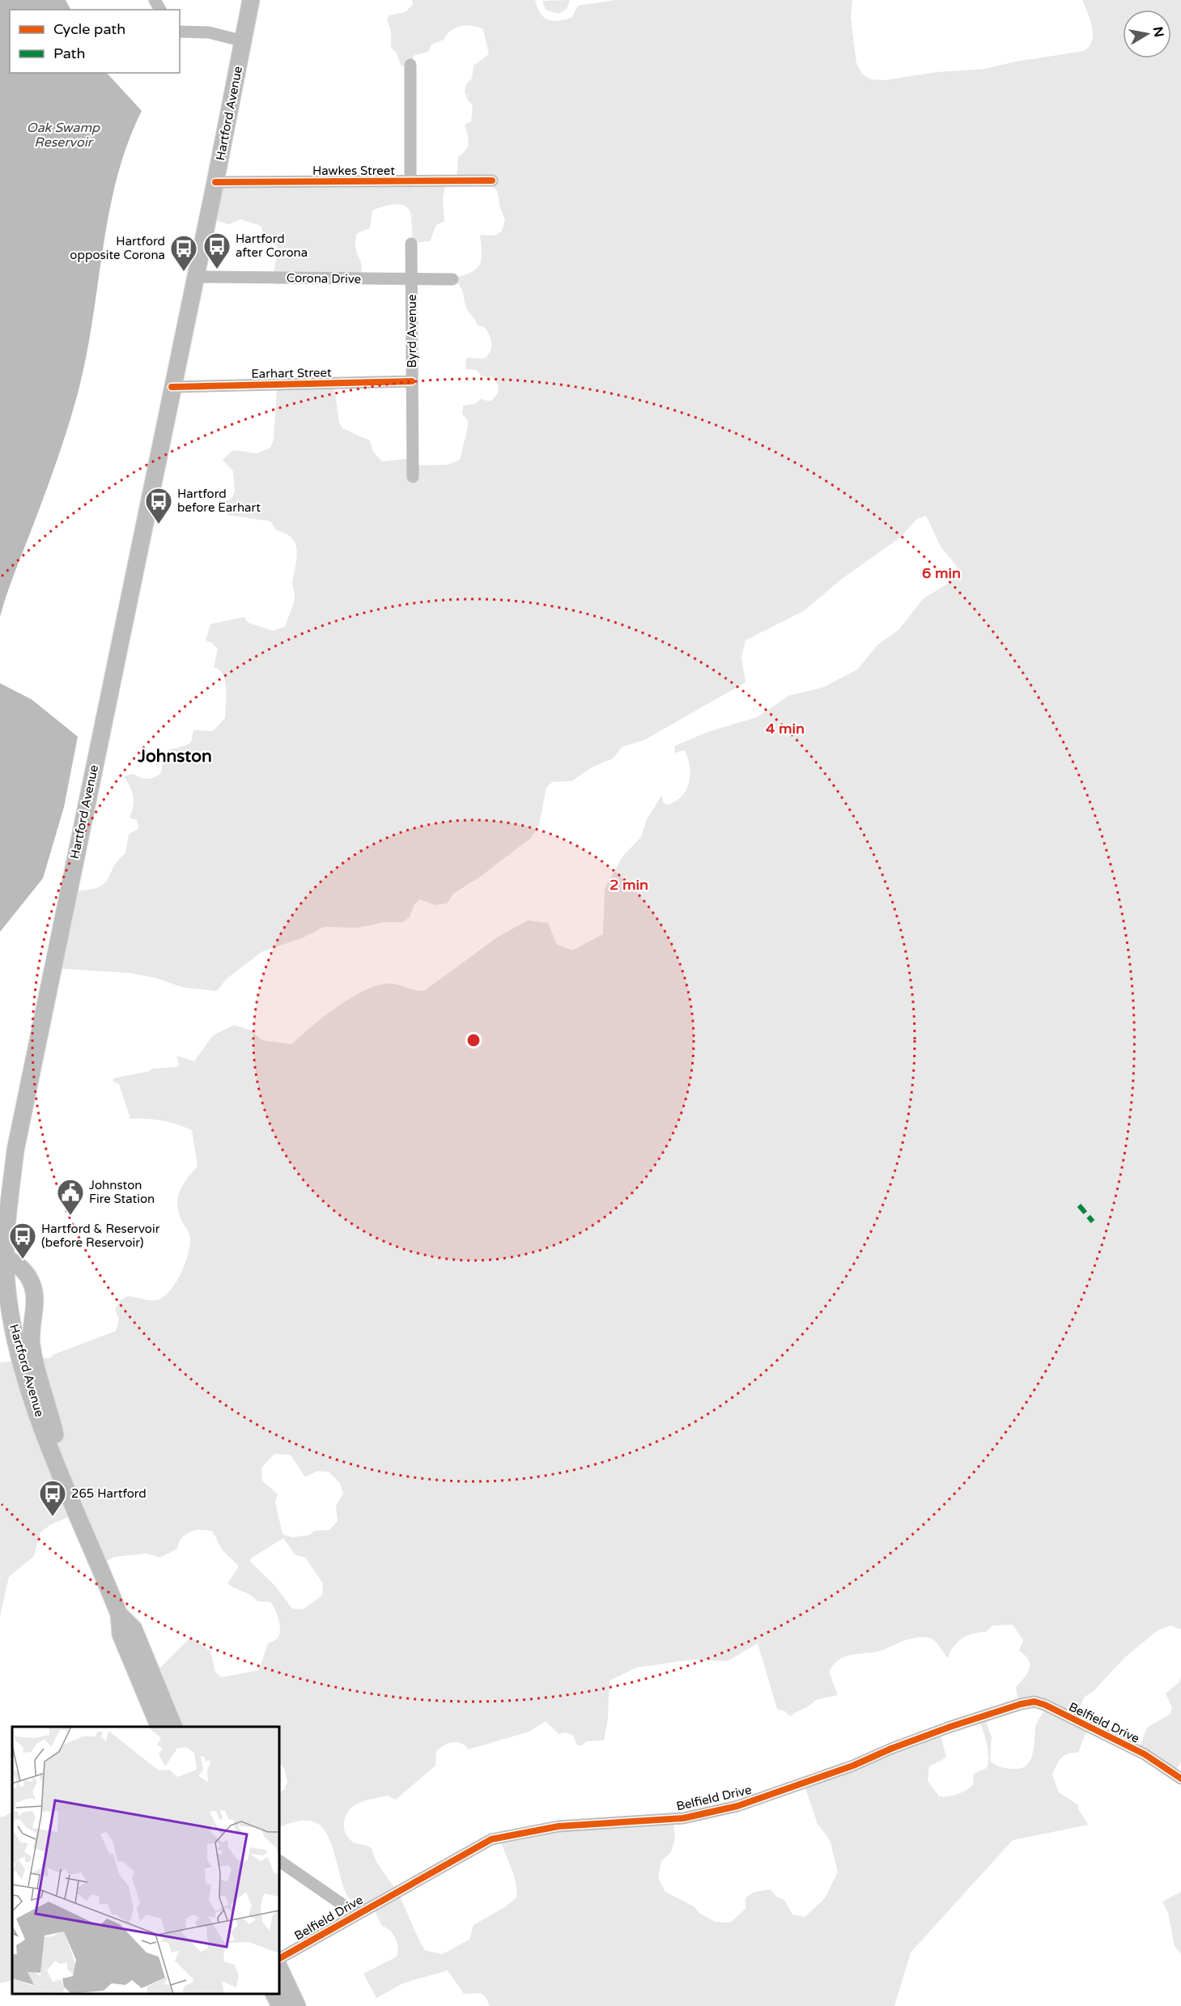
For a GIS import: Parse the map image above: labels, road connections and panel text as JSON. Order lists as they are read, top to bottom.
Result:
{
  "streets": {
    "highway": ["Hartford Avenue"],
    "street": [
      "Hawkes Street",
      "Corona Drive",
      "Byrd Avenue",
      "Earhart Street",
      "Belfield Drive"
    ]
  },
  "crossings": [
    ["Hartford Avenue", "Hawkes Street"],
    ["Hartford Avenue", "Corona Drive"],
    ["Hartford Avenue", "Earhart Street"],
    ["Corona Drive", "Byrd Avenue"],
    ["Byrd Avenue", "Earhart Street"]
  ],
  "districts": ["Johnston"],
  "water": ["Oak Swamp Reservoir"],
  "places": {
    "bus stop": [
      "Hartford after Corona",
      "Hartford opposite Corona",
      "Hartford before Earhart",
      "Hartford & Reservoir (before Reservoir)",
      "265 Hartford"
    ],
    "public building": ["Johnston Fire Station"]
  },
  "legend": ["Cycle path", "Path"],
  "north": "right",
  "rings": ["6 min", "4 min", "2 min"]
}
